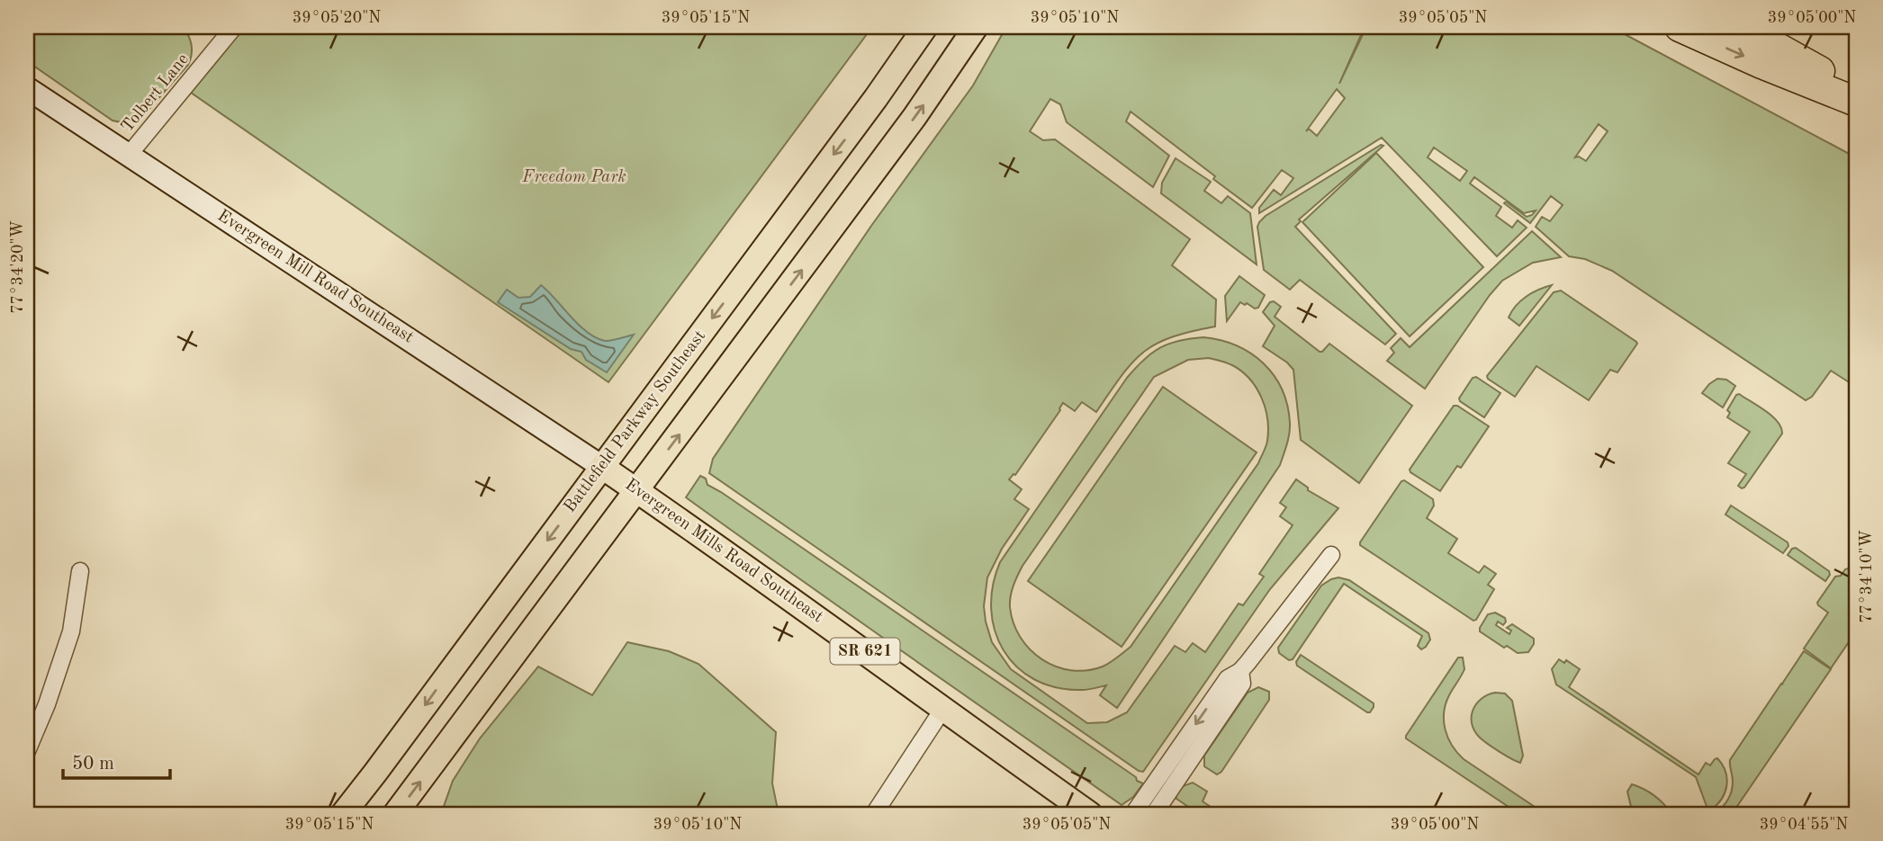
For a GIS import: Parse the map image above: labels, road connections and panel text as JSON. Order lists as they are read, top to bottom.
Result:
{
  "streets": {
    "main road": [
      "Evergreen Mill Road Southeast",
      "Battlefield Parkway Southeast",
      "Evergreen Mills Road Southeast",
      "SR 621"
    ],
    "street": ["Tolbert Lane"]
  },
  "crossings": [
    ["Tolbert Lane", "Evergreen Mill Road Southeast"],
    ["Evergreen Mill Road Southeast", "Battlefield Parkway Southeast"],
    ["Evergreen Mill Road Southeast", "Evergreen Mills Road Southeast"],
    ["Battlefield Parkway Southeast", "Evergreen Mills Road Southeast"]
  ],
  "parks": ["Freedom Park"],
  "scale_bar": "50 m",
  "coordinates": [
    "39°05'20\"N",
    "39°05'15\"N",
    "39°05'10\"N",
    "39°05'05\"N",
    "39°05'00\"N",
    "77°34'20\"W",
    "77°34'10\"W",
    "39°04'55\"N"
  ]
}
